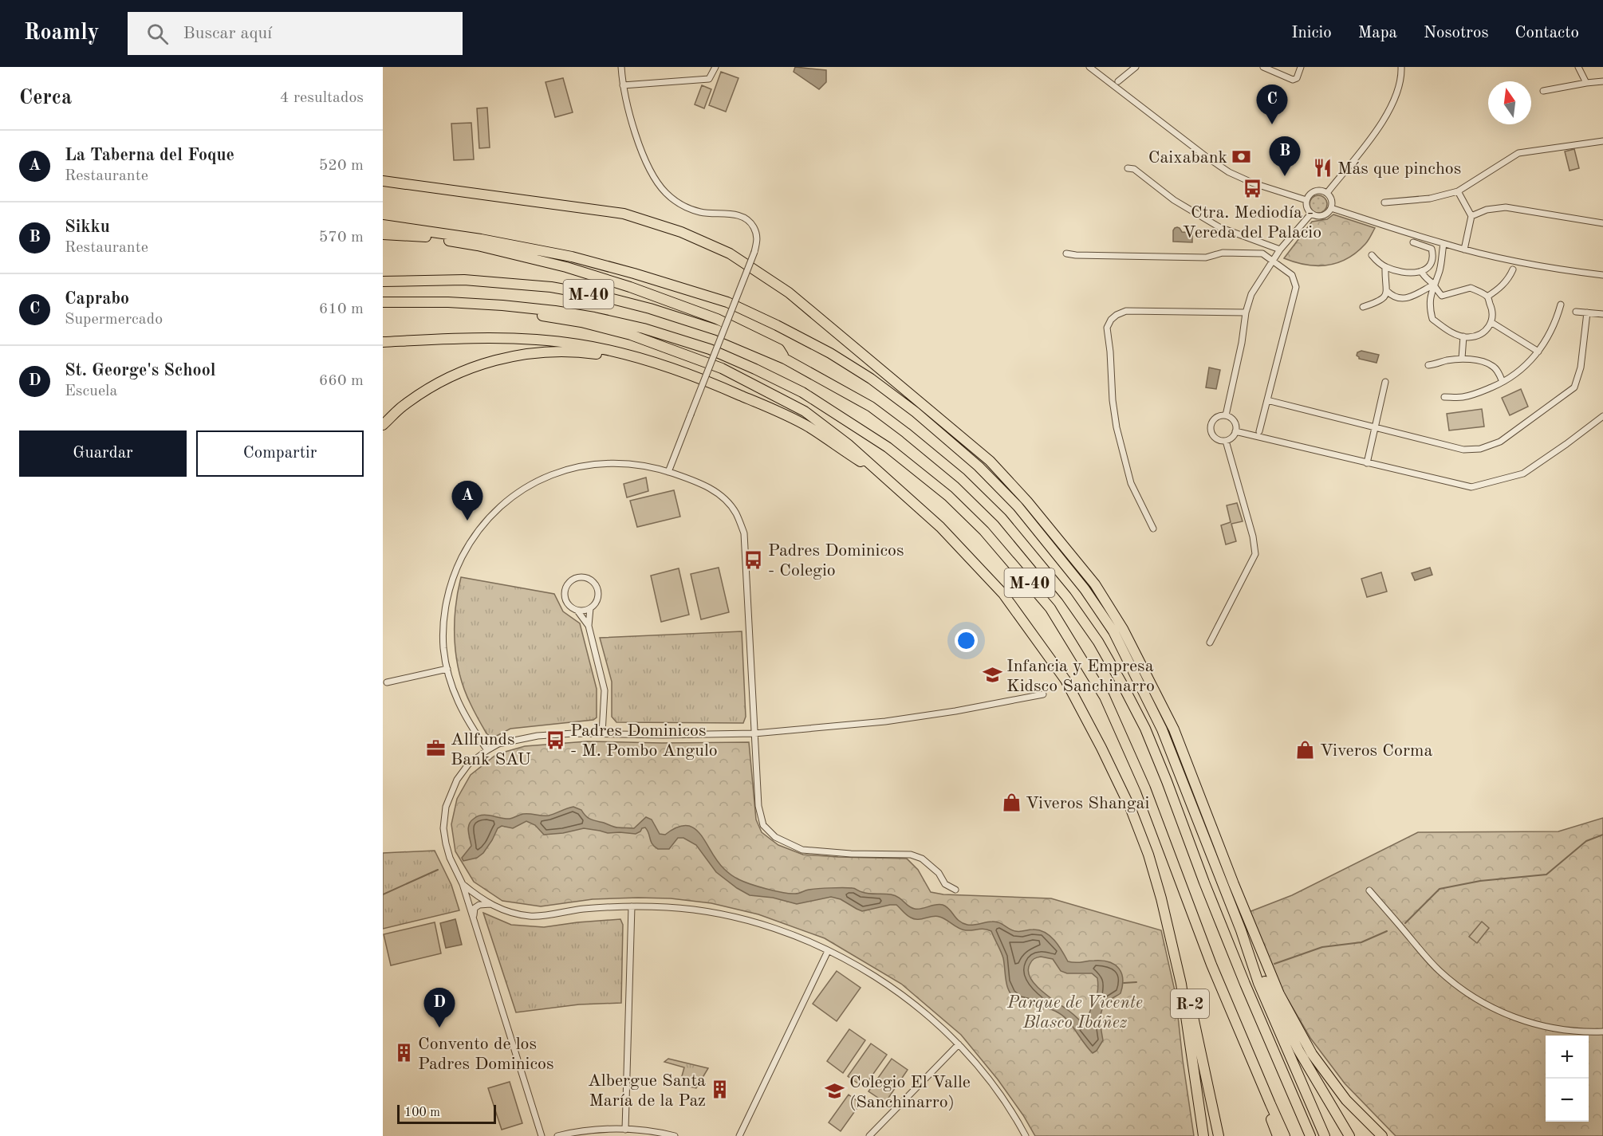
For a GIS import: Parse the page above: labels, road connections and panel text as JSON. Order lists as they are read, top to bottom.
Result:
{
  "streets": {
    "highway": ["M-40", "R-2"]
  },
  "parks": ["Parque de Vicente Blasco Ibáñez"],
  "places": {
    "bank": ["Caixabank"],
    "restaurant": ["Más que pinchos"],
    "bus stop": ["Ctra. Mediodía - Vereda del Palacio", "Padres Dominicos - Colegio", "Padres Dominicos - M. Pombo Angulo"],
    "school or university": ["Infancia y Empresa Kidsco Sanchinarro", "Colegio El Valle (Sanchinarro)"],
    "office": ["Allfunds Bank SAU"],
    "shop": ["Viveros Corma", "Viveros Shangai"],
    "building": ["Convento de los Padres Dominicos", "Albergue Santa María de la Paz"]
  },
  "scale_bar": "100 m",
  "north": "top",
  "page": {
    "header": "Roamly",
    "search": "Buscar aquí",
    "nav": [
      "Inicio",
      "Mapa",
      "Nosotros",
      "Contacto"
    ],
    "heading": ["Cerca", "4 resultados"],
    "pins": [
      "C",
      "B",
      "A",
      "D"
    ],
    "list": [
      {
        "mark": "A",
        "name": "La Taberna del Foque",
        "note": "Restaurante",
        "value": "520 m"
      },
      {
        "mark": "B",
        "name": "Sikku",
        "note": "Restaurante",
        "value": "570 m"
      },
      {
        "mark": "C",
        "name": "Caprabo",
        "note": "Supermercado",
        "value": "610 m"
      },
      {
        "mark": "D",
        "name": "St. George's School",
        "note": "Escuela",
        "value": "660 m"
      }
    ],
    "buttons": ["Guardar", "Compartir"],
    "map_buttons": ["+", "−"],
    "scale": "100 m"
  }
}
